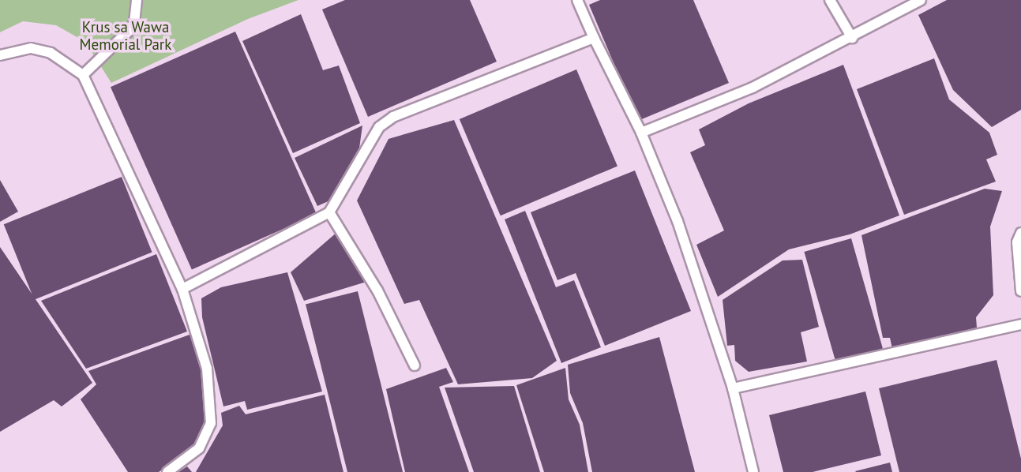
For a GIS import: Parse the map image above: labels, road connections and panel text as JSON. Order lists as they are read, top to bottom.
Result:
{
  "parks": ["Krus sa Wawa Memorial Park"]
}
